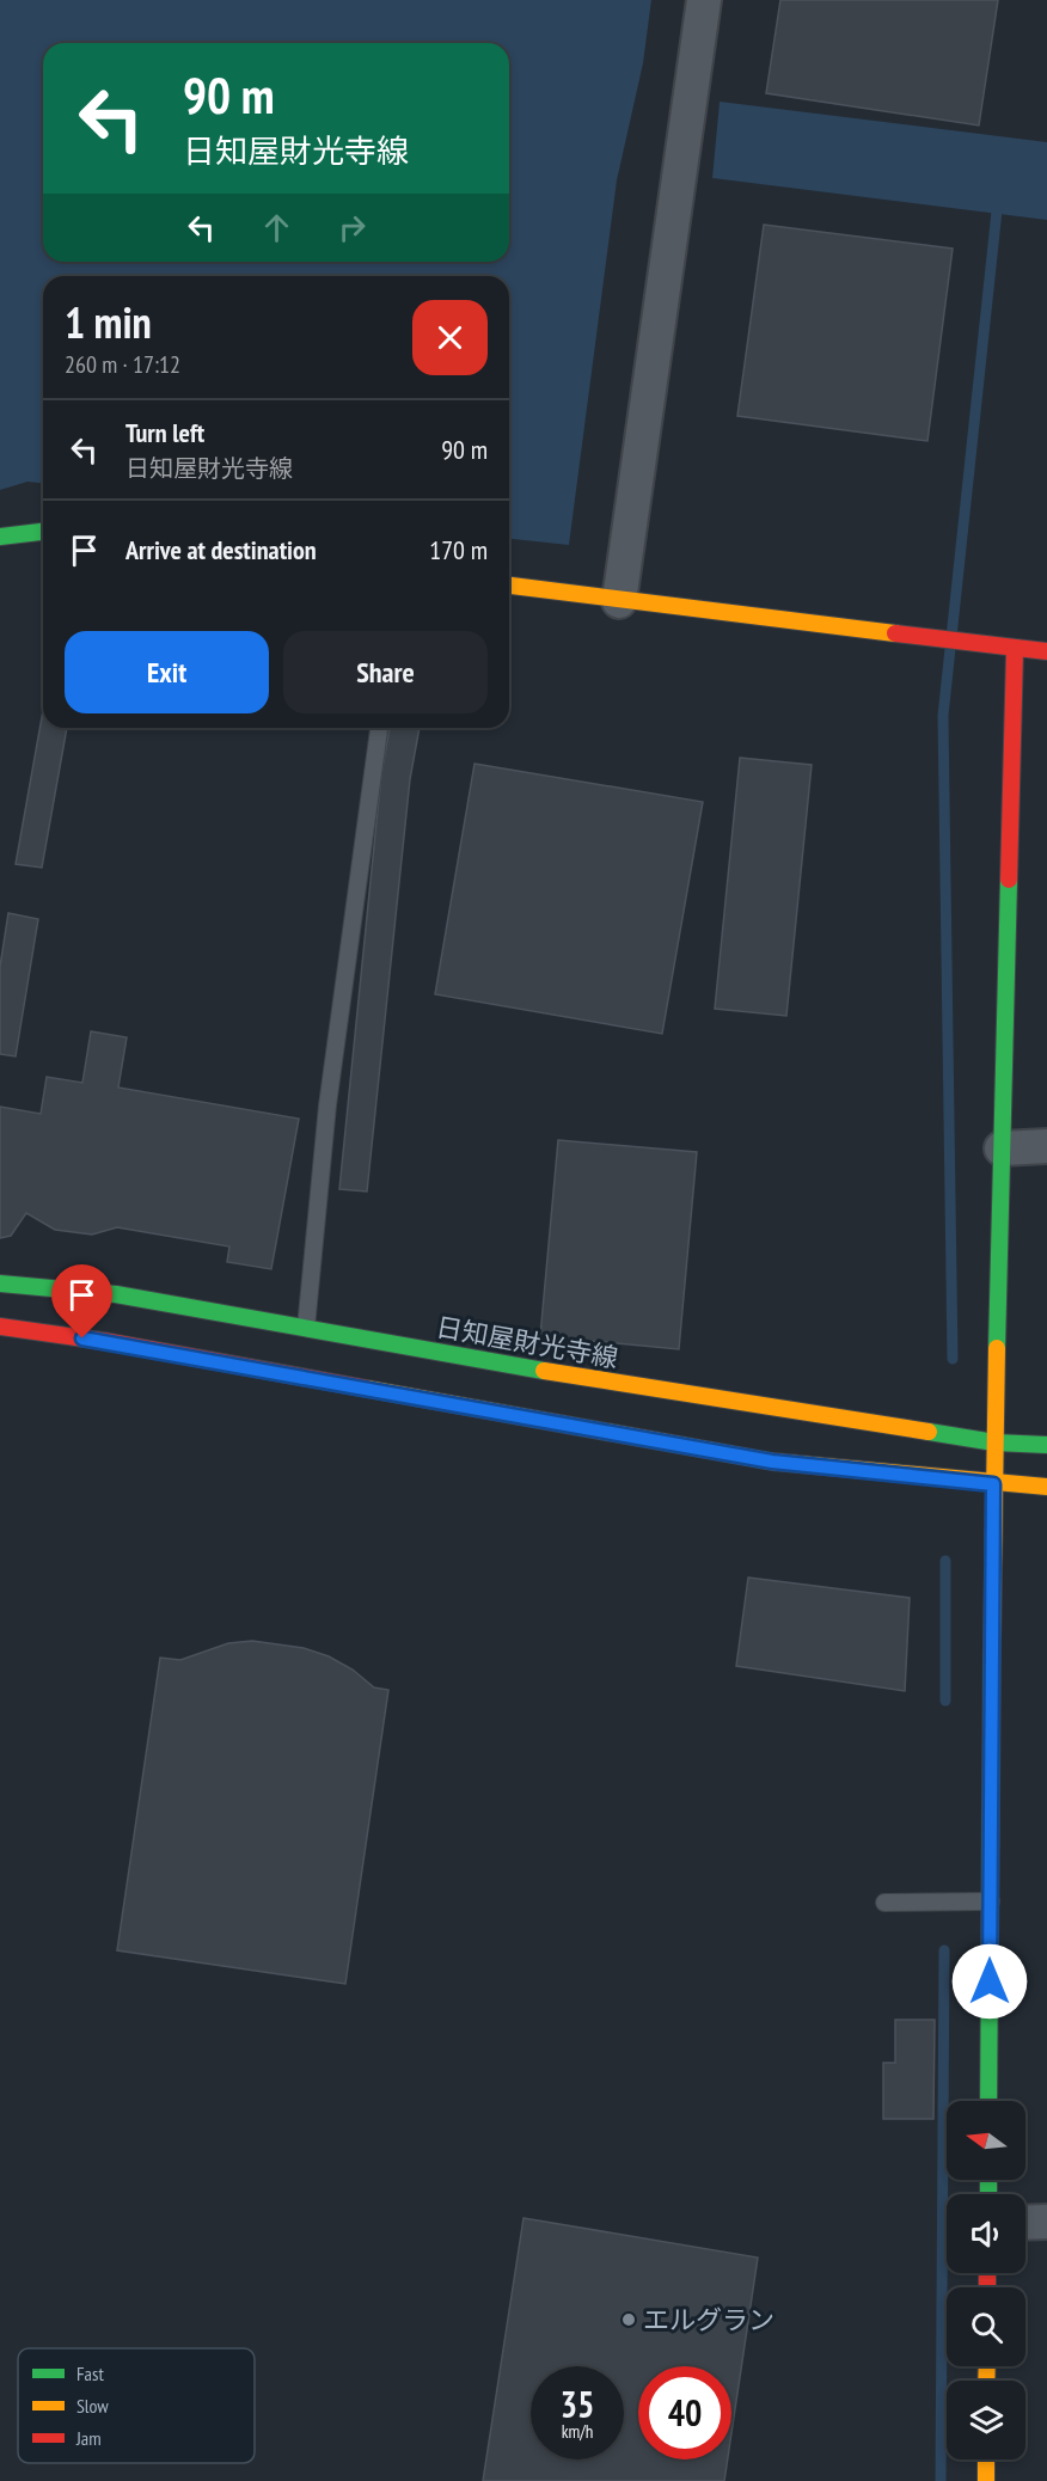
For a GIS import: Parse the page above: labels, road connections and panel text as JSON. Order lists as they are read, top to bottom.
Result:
{
  "streets": {
    "street": ["日知屋財光寺線"]
  },
  "places": ["エルグラン"],
  "legend": ["Fast", "Slow", "Jam"],
  "north": "left",
  "page": {
    "turn": ["90 m", "日知屋財光寺線"],
    "heading": ["1 min", "260 m · 17:12"],
    "list": [
      {
        "name": "Turn left",
        "note": "日知屋財光寺線",
        "value": "90 m"
      },
      {
        "name": "Arrive at destination",
        "value": "170 m"
      }
    ],
    "buttons": ["Exit", "Share"],
    "speed": "35 km/h",
    "limit": "40"
  }
}
